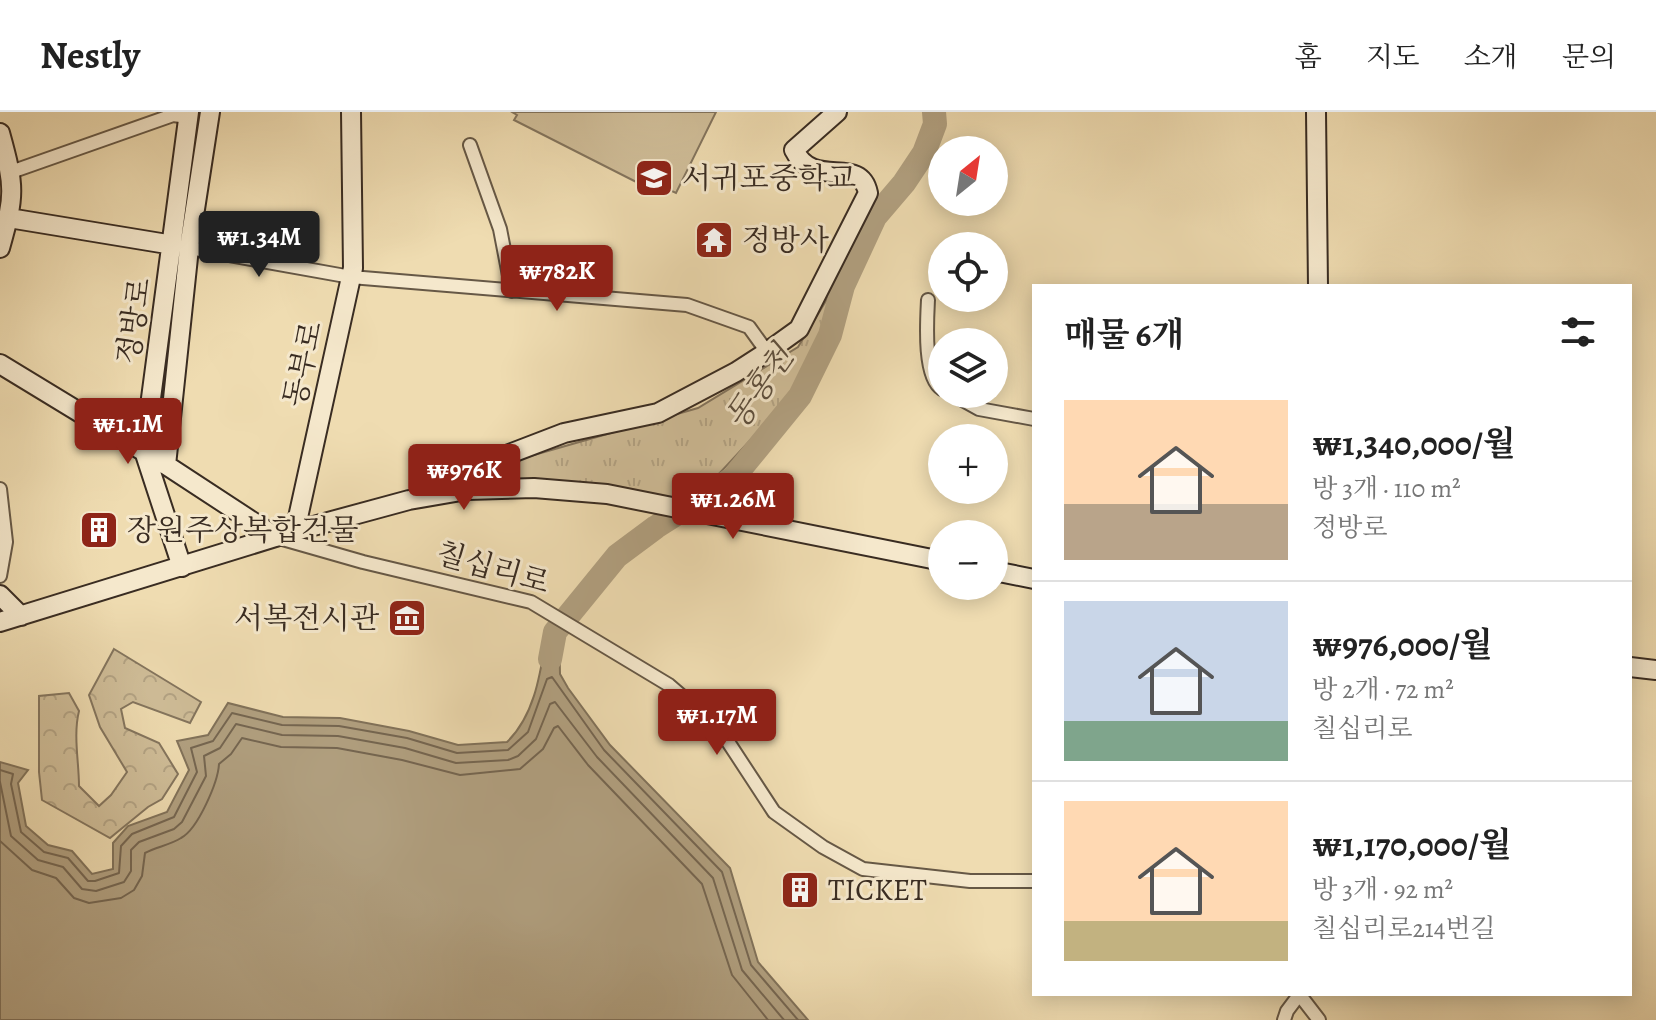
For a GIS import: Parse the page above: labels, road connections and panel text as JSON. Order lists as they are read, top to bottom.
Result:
{
  "streets": {
    "street": ["정방로", "동부로", "칠십리로"]
  },
  "crossings": [
    ["동부로", "칠십리로"]
  ],
  "water": ["동홍천"],
  "places": {
    "school or university": ["서귀포중학교"],
    "temple": ["정방사"],
    "building": ["장원주상복합건물", "TICKET"],
    "museum": ["서복전시관"]
  },
  "north": "top right",
  "page": {
    "header": "Nestly",
    "nav": [
      "홈",
      "지도",
      "소개",
      "문의"
    ],
    "map_buttons": ["+", "−"],
    "price": [
      "₩1.34M",
      "₩782K",
      "₩1.1M",
      "₩976K",
      "₩1.26M",
      "₩1.17M"
    ],
    "heading": "매물 6개",
    "list": [
      {
        "name": "₩1,340,000/월",
        "note": "방 3개 · 110 m² · 정방로"
      },
      {
        "name": "₩976,000/월",
        "note": "방 2개 · 72 m² · 칠십리로"
      },
      {
        "name": "₩1,170,000/월",
        "note": "방 3개 · 92 m² · 칠십리로214번길"
      }
    ]
  }
}
